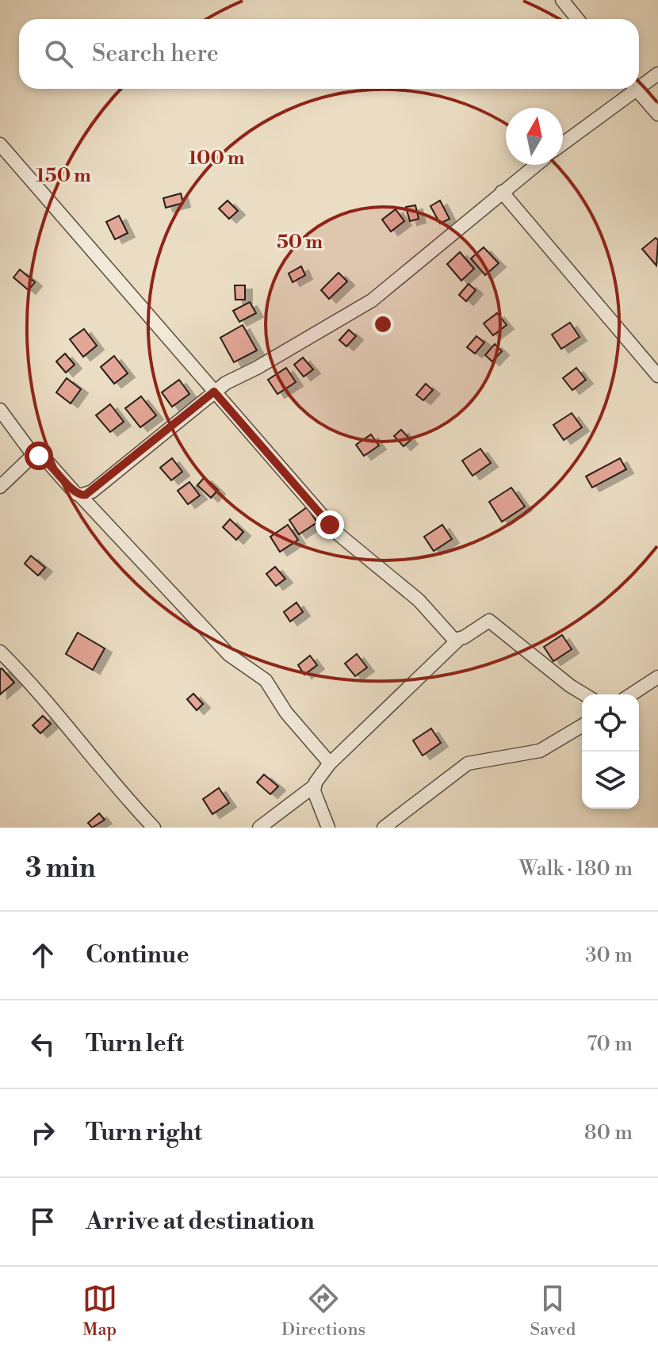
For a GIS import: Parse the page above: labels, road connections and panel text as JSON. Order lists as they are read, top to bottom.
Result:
{
  "north": "top",
  "page": {
    "search": "Search here",
    "heading": ["3 min", "Walk · 180 m"],
    "list": [
      ["Continue", "30 m"],
      ["Turn left", "70 m"],
      ["Turn right", "80 m"],
      "Arrive at destination"
    ],
    "nav": ["Map", "Directions", "Saved"]
  },
  "rings": ["100 m", "150 m", "50 m"]
}
